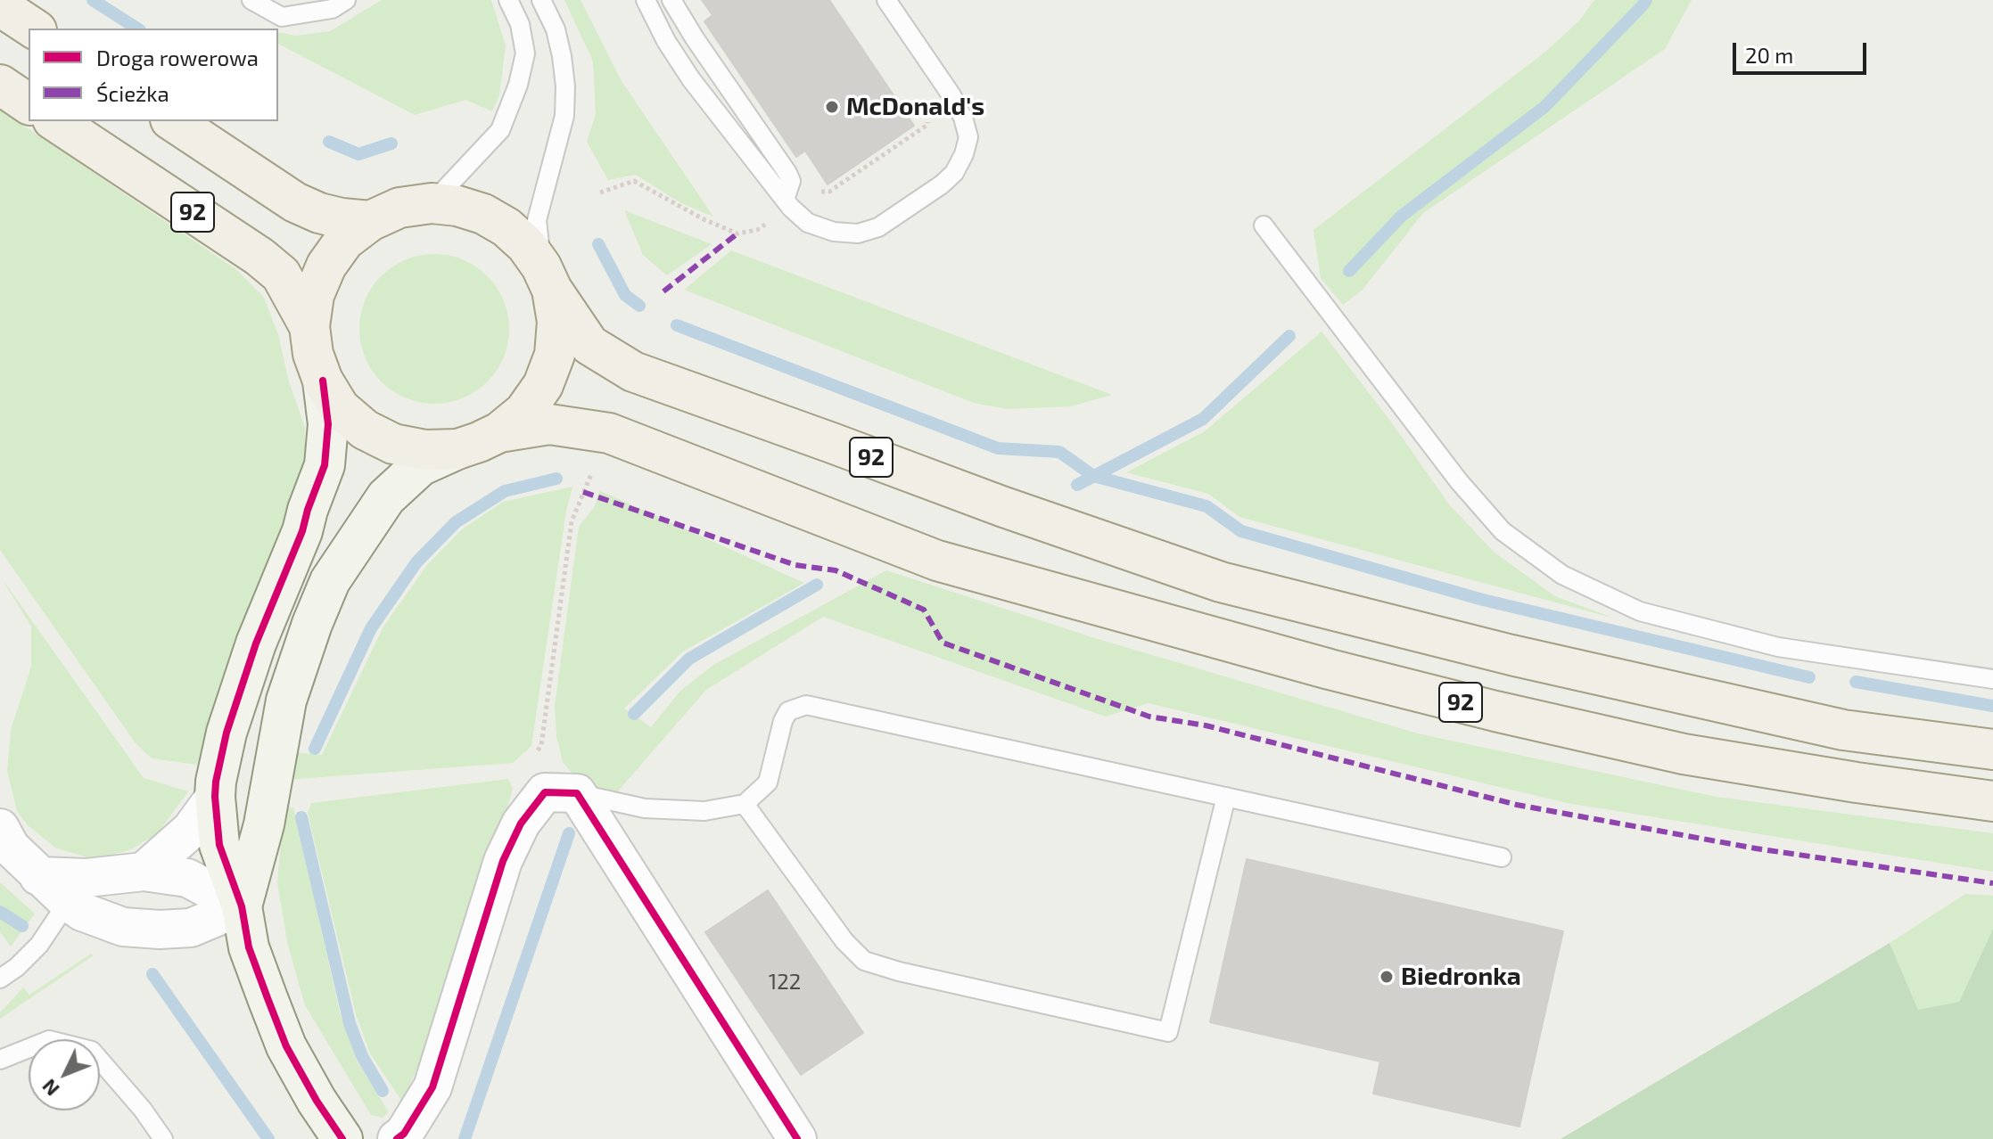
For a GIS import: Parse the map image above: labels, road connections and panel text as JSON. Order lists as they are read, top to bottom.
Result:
{
  "streets": {
    "main road": ["92"]
  },
  "places": ["McDonald's", "Biedronka"],
  "house_numbers": ["122"],
  "legend": ["Droga rowerowa", "Ścieżka"],
  "scale_bar": "20 m",
  "north": "bottom left"
}
